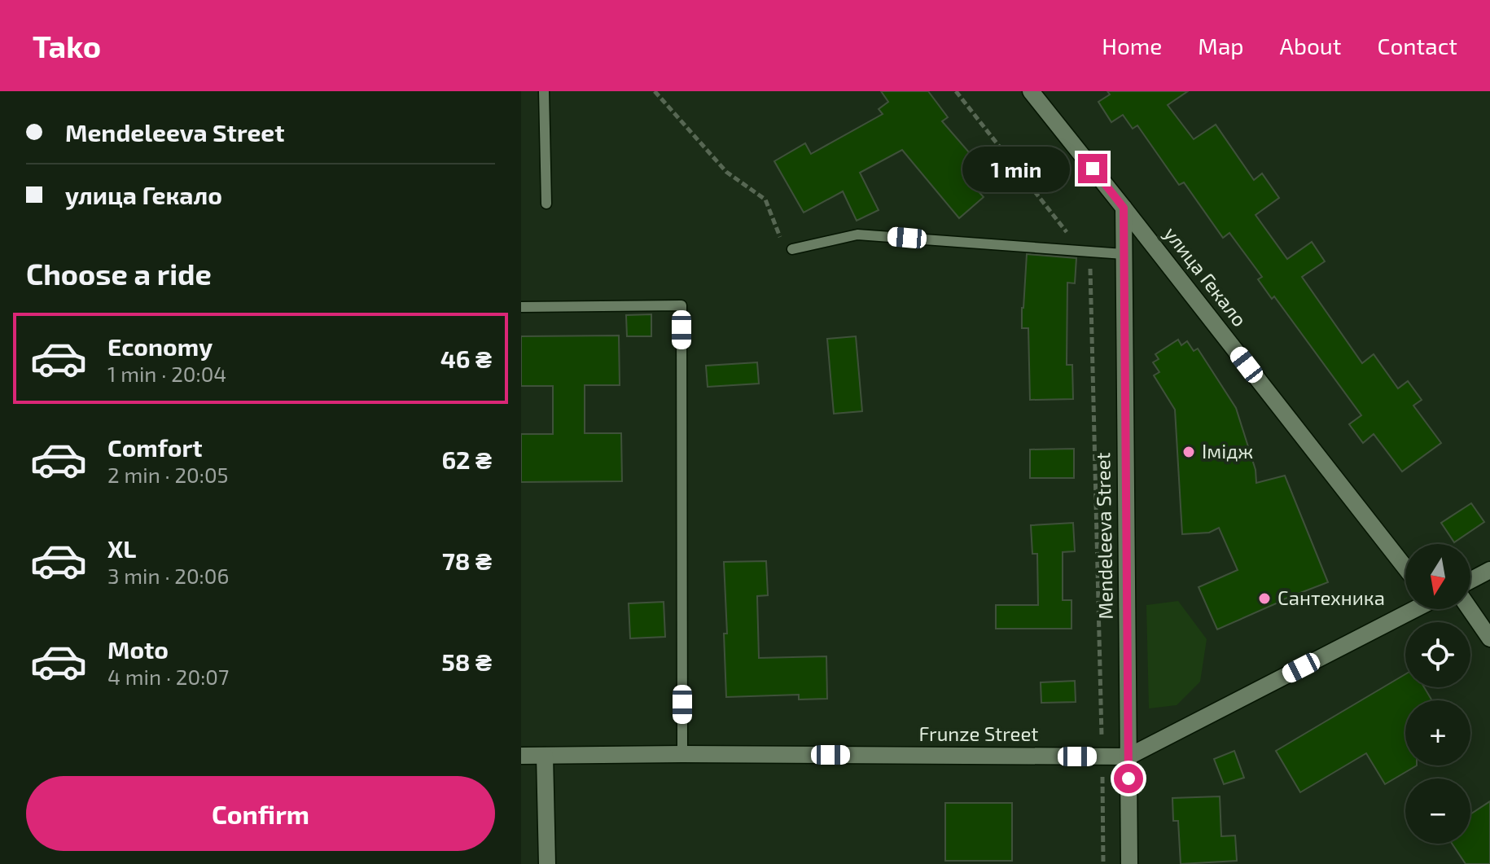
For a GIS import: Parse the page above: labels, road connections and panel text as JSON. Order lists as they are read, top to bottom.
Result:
{
  "streets": {
    "street": ["улица Гекало", "Mendeleeva Street", "Frunze Street"]
  },
  "crossings": [
    ["улица Гекало", "Mendeleeva Street"],
    ["Mendeleeva Street", "Frunze Street"]
  ],
  "places": ["Імідж", "Сантехника"],
  "north": "bottom",
  "page": {
    "header": "Tako",
    "nav": [
      "Home",
      "Map",
      "About",
      "Contact"
    ],
    "banner": ["Mendeleeva Street", "улица Гекало"],
    "bubble": "1 min",
    "heading": "Choose a ride",
    "list": [
      {
        "name": "Economy",
        "note": "1 min · 20:04",
        "value": "46 ₴"
      },
      {
        "name": "Comfort",
        "note": "2 min · 20:05",
        "value": "62 ₴"
      },
      {
        "name": "XL",
        "note": "3 min · 20:06",
        "value": "78 ₴"
      },
      {
        "name": "Moto",
        "note": "4 min · 20:07",
        "value": "58 ₴"
      }
    ],
    "map_buttons": ["+", "−"],
    "buttons": "Confirm"
  }
}
